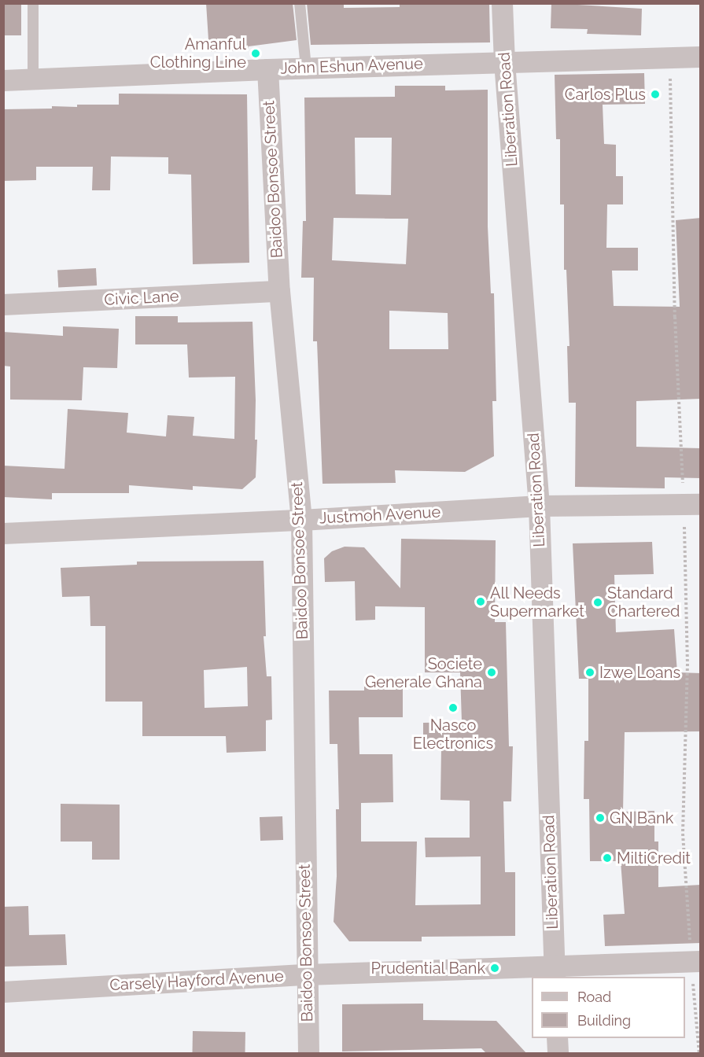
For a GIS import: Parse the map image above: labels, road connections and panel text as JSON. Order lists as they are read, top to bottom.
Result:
{
  "streets": {
    "street": [
      "John Eshun Avenue",
      "Liberation Road",
      "Baidoo Bonsoe Street",
      "Civic Lane",
      "Justmoh Avenue",
      "Carsely Hayford Avenue"
    ]
  },
  "crossings": [
    ["John Eshun Avenue", "Liberation Road"],
    ["John Eshun Avenue", "Baidoo Bonsoe Street"],
    ["Liberation Road", "Justmoh Avenue"],
    ["Liberation Road", "Carsely Hayford Avenue"],
    ["Baidoo Bonsoe Street", "Civic Lane"],
    ["Baidoo Bonsoe Street", "Justmoh Avenue"],
    ["Baidoo Bonsoe Street", "Carsely Hayford Avenue"]
  ],
  "places": [
    "Amanful Clothing Line",
    "Carlos Plus",
    "All Needs Supermarket",
    "Standard Chartered",
    "Societe Generale Ghana",
    "Izwe Loans",
    "Nasco Electronics",
    "GN Bank",
    "MiltiCredit",
    "Prudential Bank"
  ],
  "legend": ["Road", "Building"]
}
